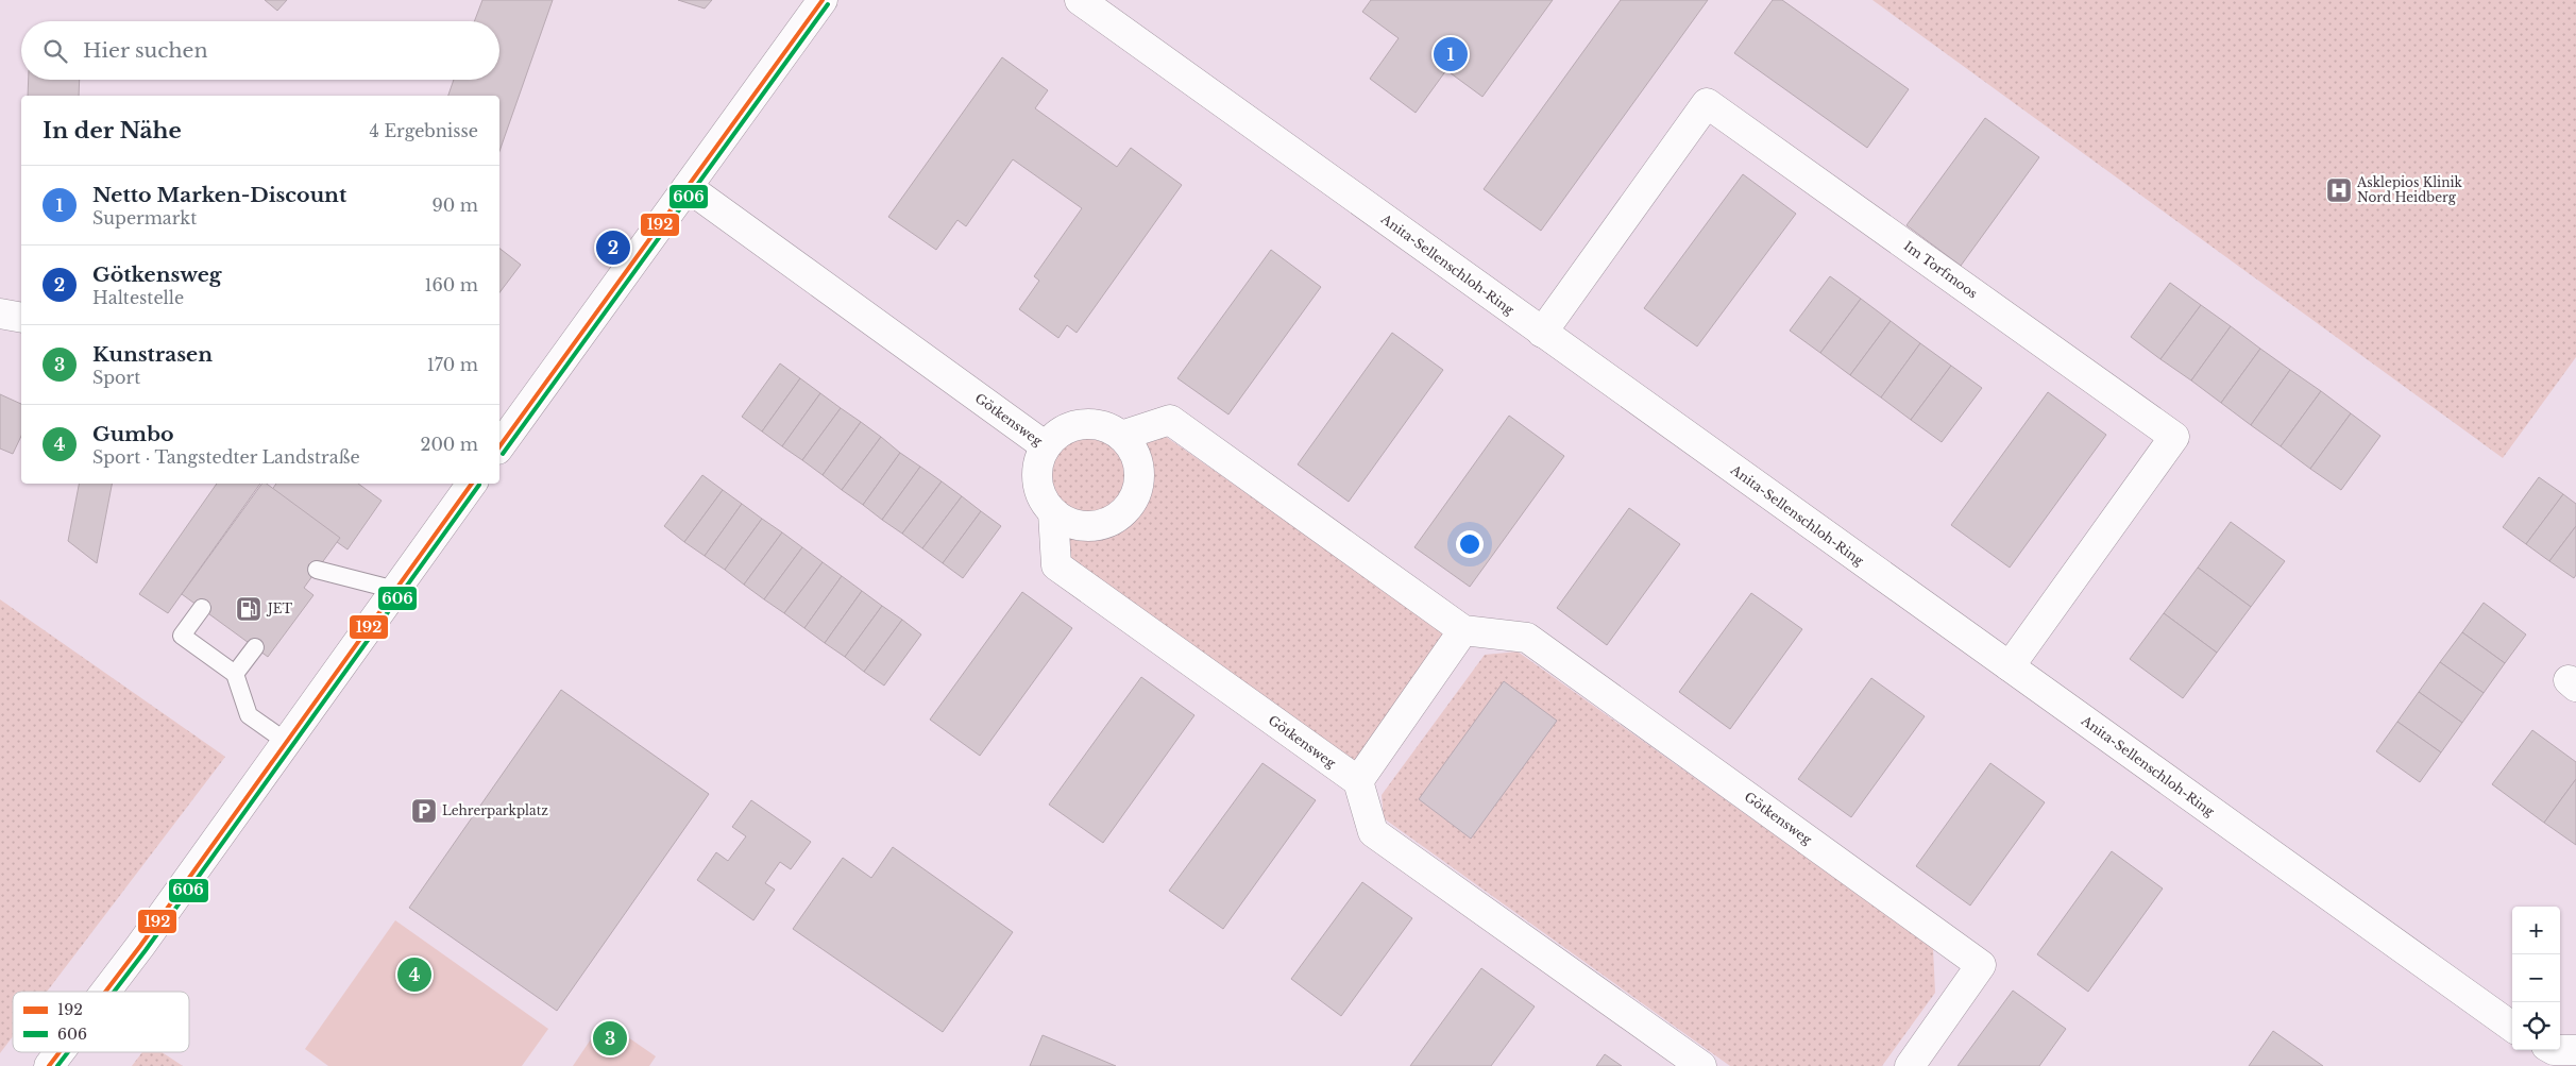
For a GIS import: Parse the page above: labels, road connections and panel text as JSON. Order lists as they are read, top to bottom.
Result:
{
  "streets": {
    "street": ["Anita-Sellenschloh-Ring", "Im Torfmoos", "Götkensweg"]
  },
  "crossings": [
    ["Anita-Sellenschloh-Ring", "Im Torfmoos"]
  ],
  "places": {
    "hospital": ["Asklepios Klinik Nord Heidberg"],
    "fuel station": ["JET"],
    "parking": ["Lehrerparkplatz"]
  },
  "lines": ["transit line 192", "transit line 606"],
  "legend": ["192", "606"],
  "page": {
    "search": "Hier suchen",
    "pins": [
      "1",
      "2",
      "4",
      "3"
    ],
    "heading": ["In der Nähe", "4 Ergebnisse"],
    "list": [
      {
        "mark": "1",
        "name": "Netto Marken-Discount",
        "note": "Supermarkt",
        "value": "90 m"
      },
      {
        "mark": "2",
        "name": "Götkensweg",
        "note": "Haltestelle",
        "value": "160 m"
      },
      {
        "mark": "3",
        "name": "Kunstrasen",
        "note": "Sport",
        "value": "170 m"
      },
      {
        "mark": "4",
        "name": "Gumbo",
        "note": "Sport · Tangstedter Landstraße",
        "value": "200 m"
      }
    ],
    "map_buttons": ["+", "−"]
  }
}
